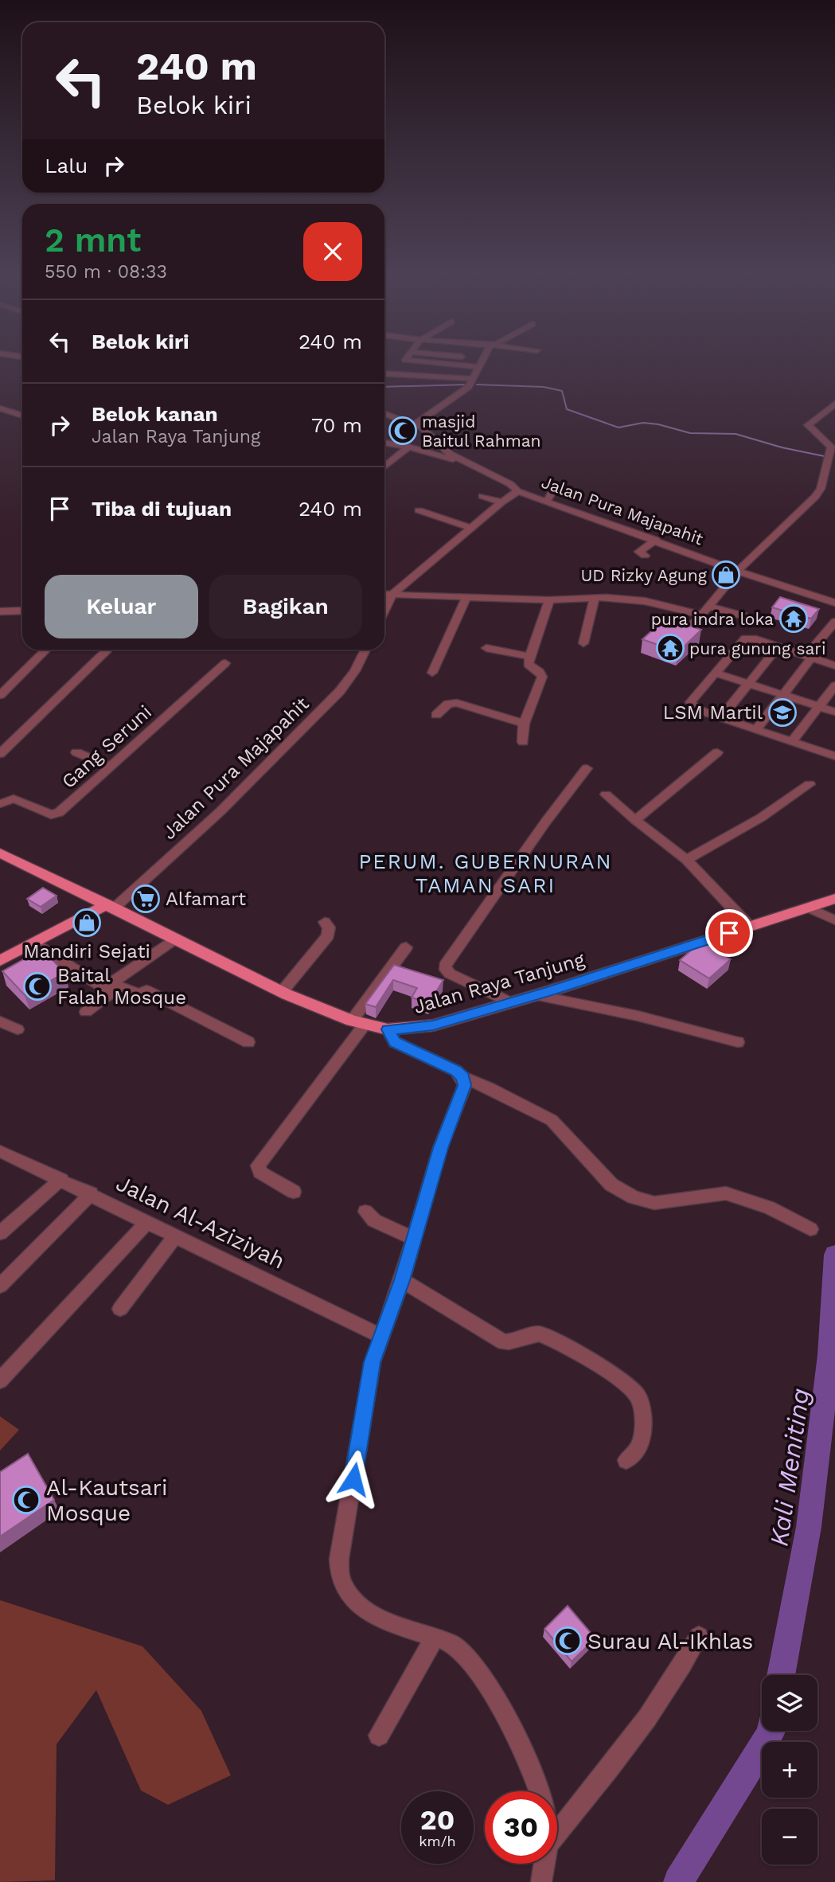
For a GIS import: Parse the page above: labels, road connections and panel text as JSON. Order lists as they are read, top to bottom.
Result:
{
  "streets": {
    "main road": ["Jalan Raya Tanjung"],
    "street": ["Jalan Pura Majapahit", "Gang Seruni", "Jalan Al-Aziziyah"]
  },
  "crossings": [
    ["Jalan Pura Majapahit", "Jalan Raya Tanjung"]
  ],
  "districts": ["PERUM. GUBERNURAN TAMAN SARI"],
  "water": ["Kali Meniting"],
  "places": {
    "mosque": [
      "masjid Baitul Rahman",
      "Baital Falah Mosque",
      "Al-Kautsari Mosque",
      "Surau Al-Ikhlas"
    ],
    "shop": ["UD Rizky Agung", "Mandiri Sejati"],
    "temple": ["pura indra loka", "pura gunung sari"],
    "school or university": ["LSM Martil"],
    "supermarket": ["Alfamart"]
  },
  "page": {
    "turn": ["240 m", "Belok kiri"],
    "then": "Lalu",
    "heading": ["2 mnt", "550 m · 08:33"],
    "list": [
      {
        "name": "Belok kiri",
        "value": "240 m"
      },
      {
        "name": "Belok kanan",
        "note": "Jalan Raya Tanjung",
        "value": "70 m"
      },
      {
        "name": "Tiba di tujuan",
        "value": "240 m"
      }
    ],
    "buttons": ["Keluar", "Bagikan"],
    "map_buttons": ["+", "−"],
    "speed": "20 km/h",
    "limit": "30"
  }
}
